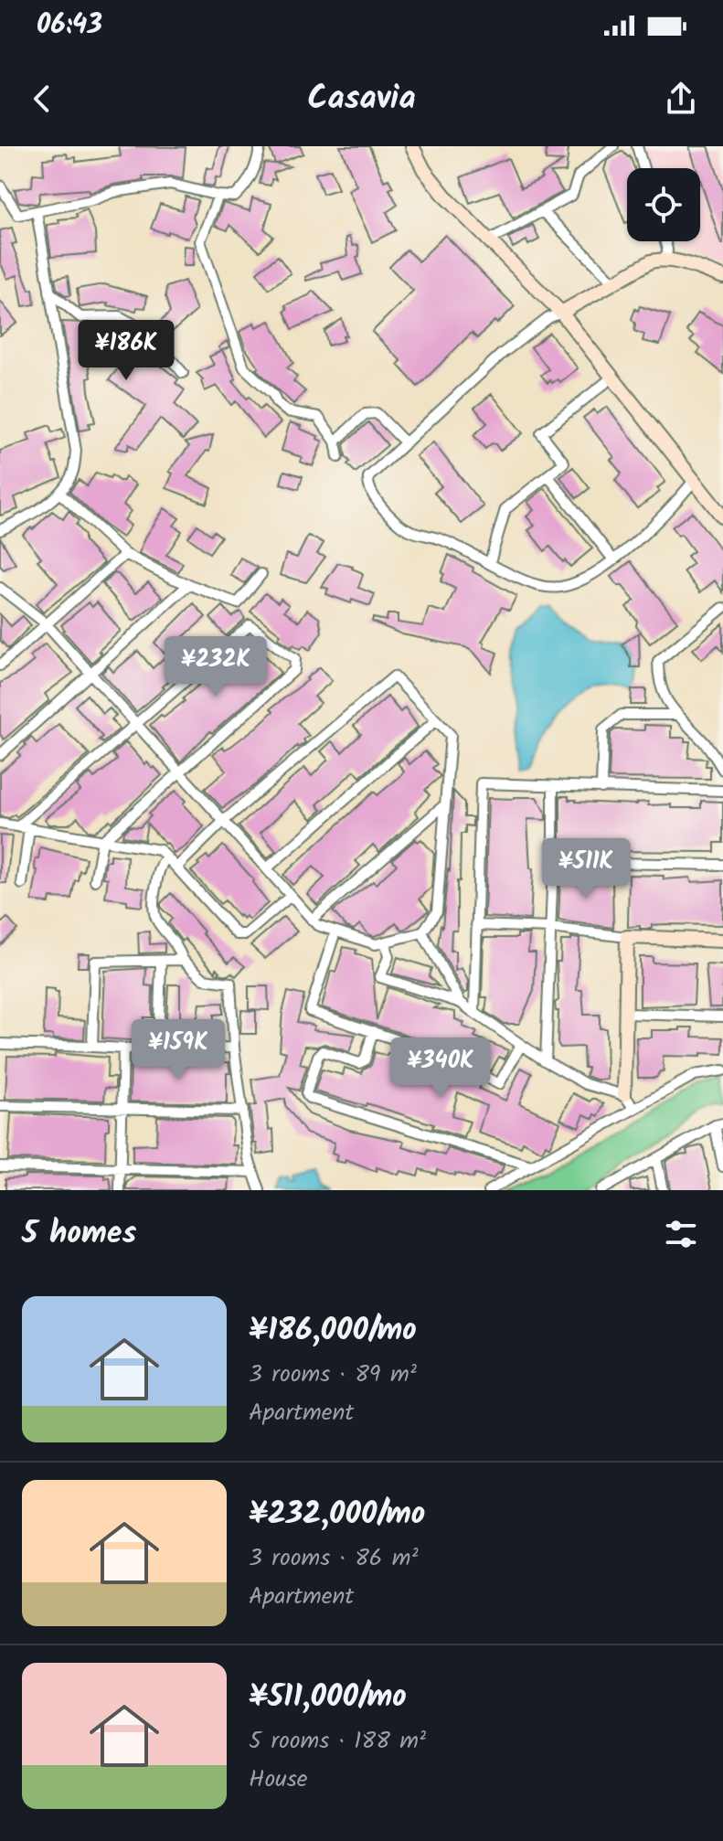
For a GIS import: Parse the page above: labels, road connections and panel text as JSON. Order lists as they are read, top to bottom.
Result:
{
  "page": {
    "status": "06:43",
    "header": "Casavia",
    "price": [
      "¥186K",
      "¥232K",
      "¥511K",
      "¥159K",
      "¥340K"
    ],
    "heading": "5 homes",
    "list": [
      {
        "name": "¥186,000/mo",
        "note": "3 rooms · 89 m² · Apartment"
      },
      {
        "name": "¥232,000/mo",
        "note": "3 rooms · 86 m² · Apartment"
      },
      {
        "name": "¥511,000/mo",
        "note": "5 rooms · 188 m² · House"
      }
    ]
  }
}
